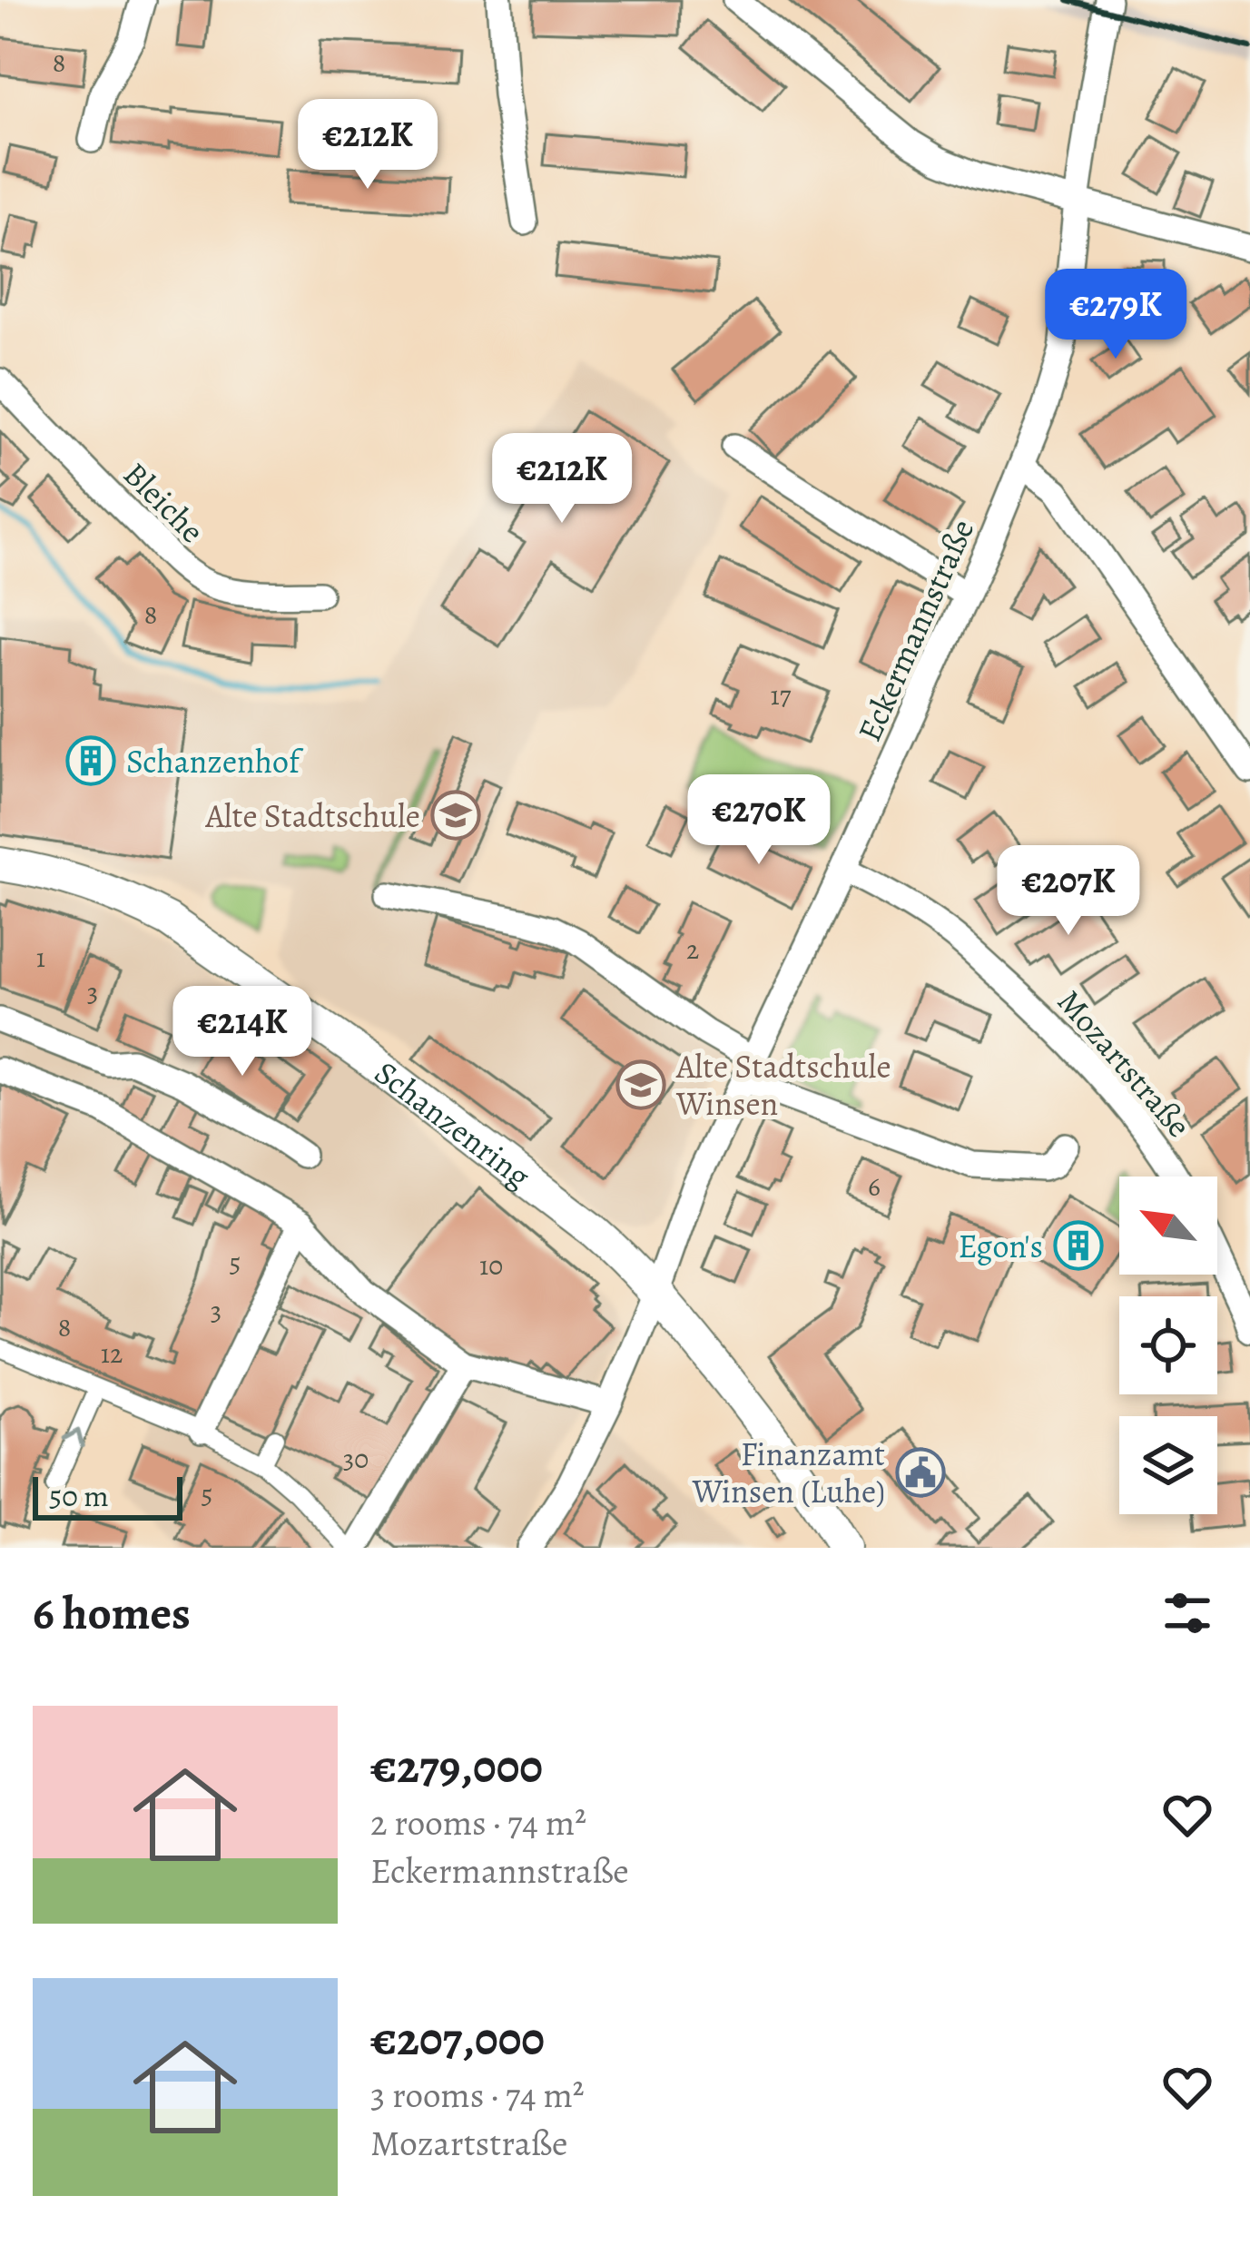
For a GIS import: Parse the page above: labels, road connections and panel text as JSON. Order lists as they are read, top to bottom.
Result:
{
  "streets": {
    "main road": ["Schanzenring"],
    "street": ["Bleiche", "Eckermannstraße", "Mozartstraße"]
  },
  "crossings": [
    ["Eckermannstraße", "Mozartstraße"],
    ["Eckermannstraße", "Schanzenring"]
  ],
  "places": {
    "building": ["Schanzenhof", "Egon's"],
    "school or university": ["Alte Stadtschule", "Alte Stadtschule Winsen"],
    "public building": ["Finanzamt Winsen (Luhe)"]
  },
  "house_numbers": [
    "8",
    "8",
    "17",
    "2",
    "1",
    "3",
    "6",
    "5",
    "10",
    "3",
    "8",
    "12",
    "30",
    "5"
  ],
  "scale_bar": "50 m",
  "north": "top left",
  "page": {
    "price": [
      "€212K",
      "€279K",
      "€212K",
      "€270K",
      "€207K",
      "€214K"
    ],
    "scale": "50 m",
    "heading": "6 homes",
    "list": [
      {
        "name": "€279,000",
        "note": "2 rooms · 74 m² · Eckermannstraße"
      },
      {
        "name": "€207,000",
        "note": "3 rooms · 74 m² · Mozartstraße"
      }
    ]
  }
}
